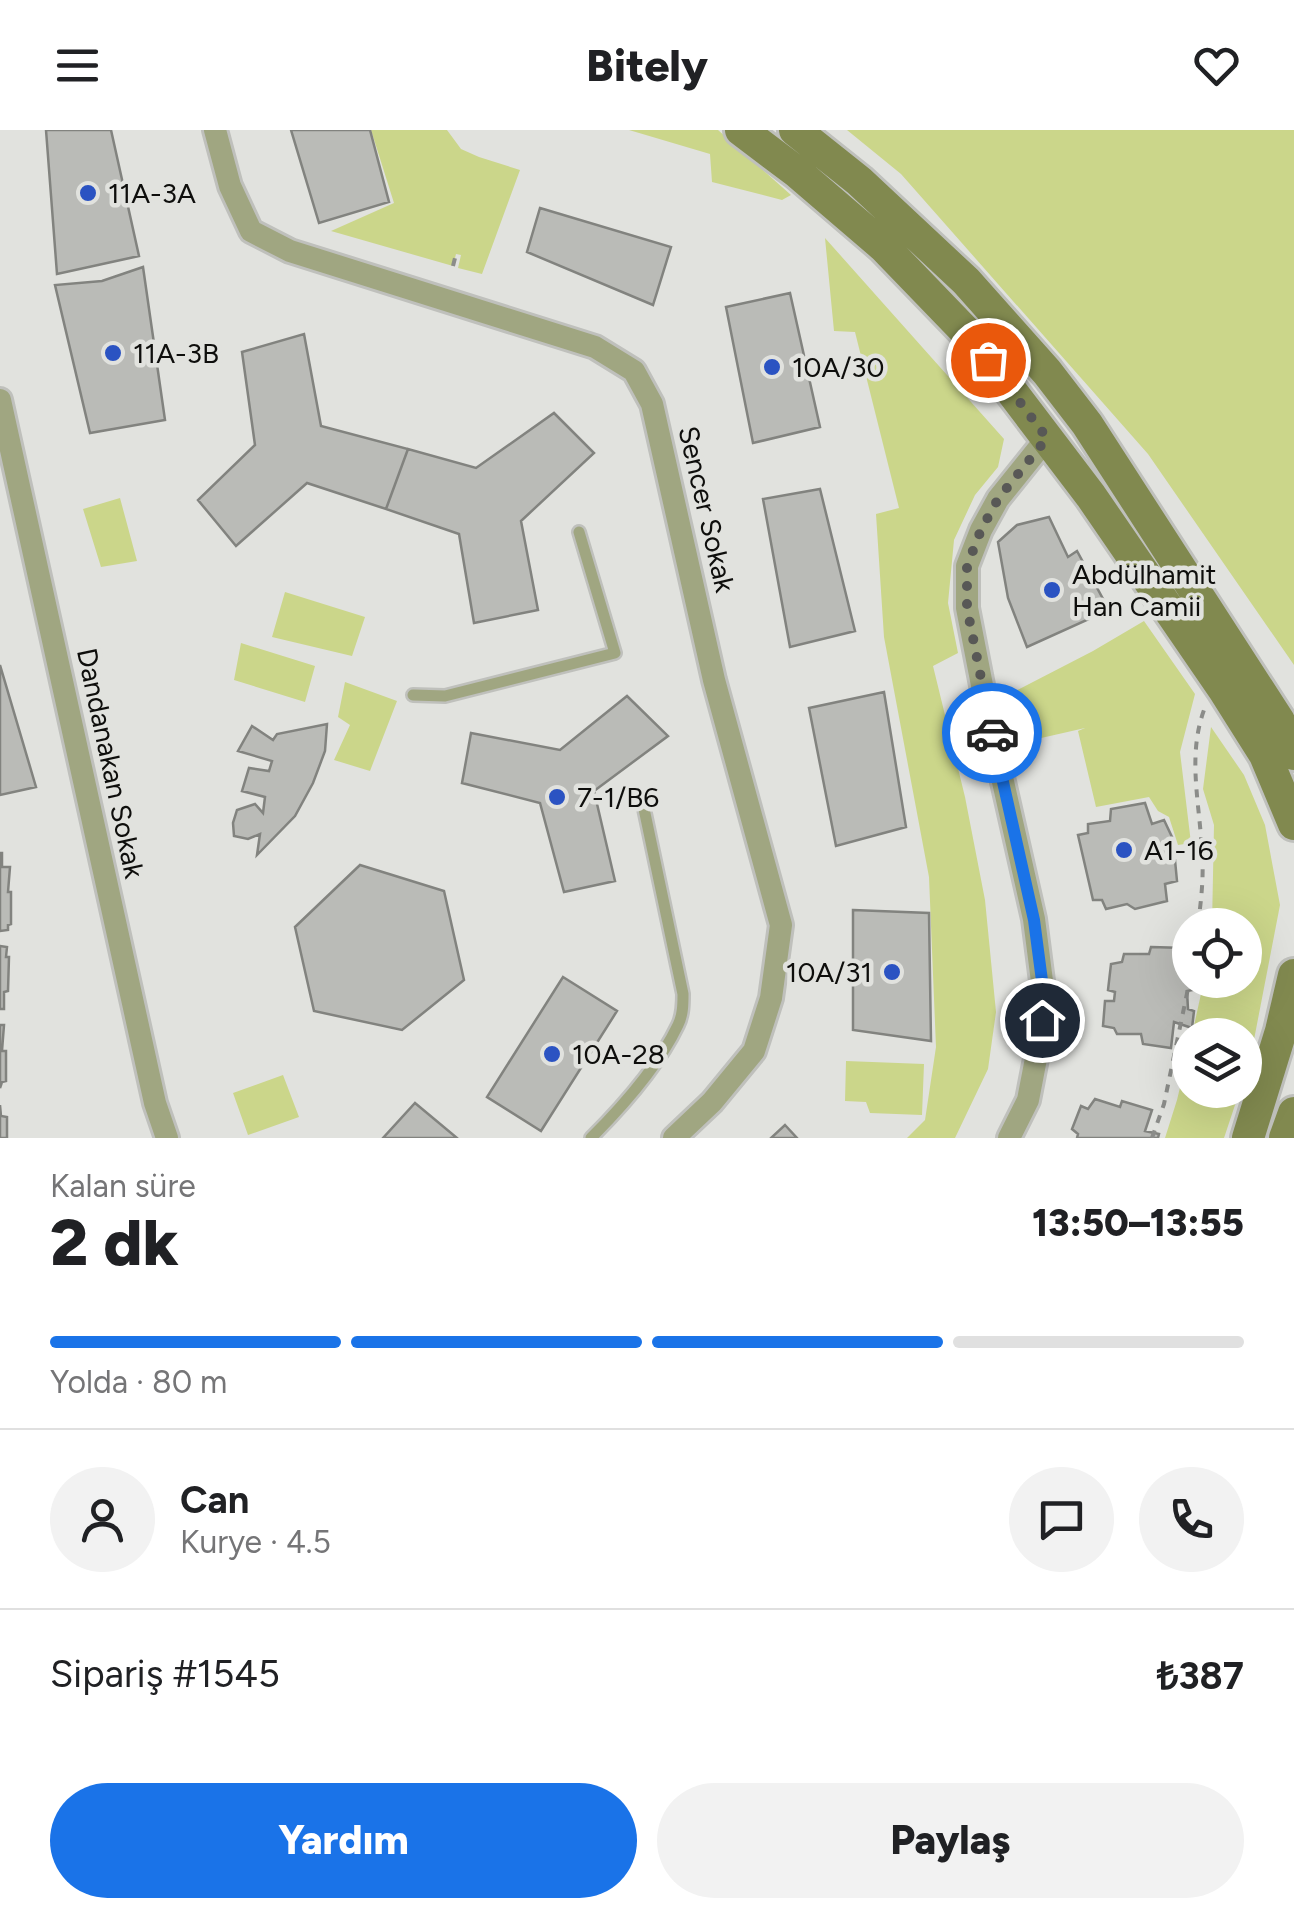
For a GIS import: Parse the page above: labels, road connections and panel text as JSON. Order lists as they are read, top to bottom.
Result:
{
  "streets": {
    "street": ["Sencer Sokak", "Dandanakan Sokak"]
  },
  "places": [
    "11A-3A",
    "11A-3B",
    "10A/30",
    "Abdülhamit Han Camii",
    "7-1/B6",
    "A1-16",
    "10A/31",
    "10A-28"
  ],
  "page": {
    "header": "Bitely",
    "heading": ["2 dk", "Kalan süre", "13:50–13:55"],
    "panel": [
      "Can",
      "Kurye · 4.5",
      "Sipariş #1545",
      "₺387"
    ],
    "bar": "Yolda · 80 m",
    "buttons": ["Yardım", "Paylaş"]
  }
}
